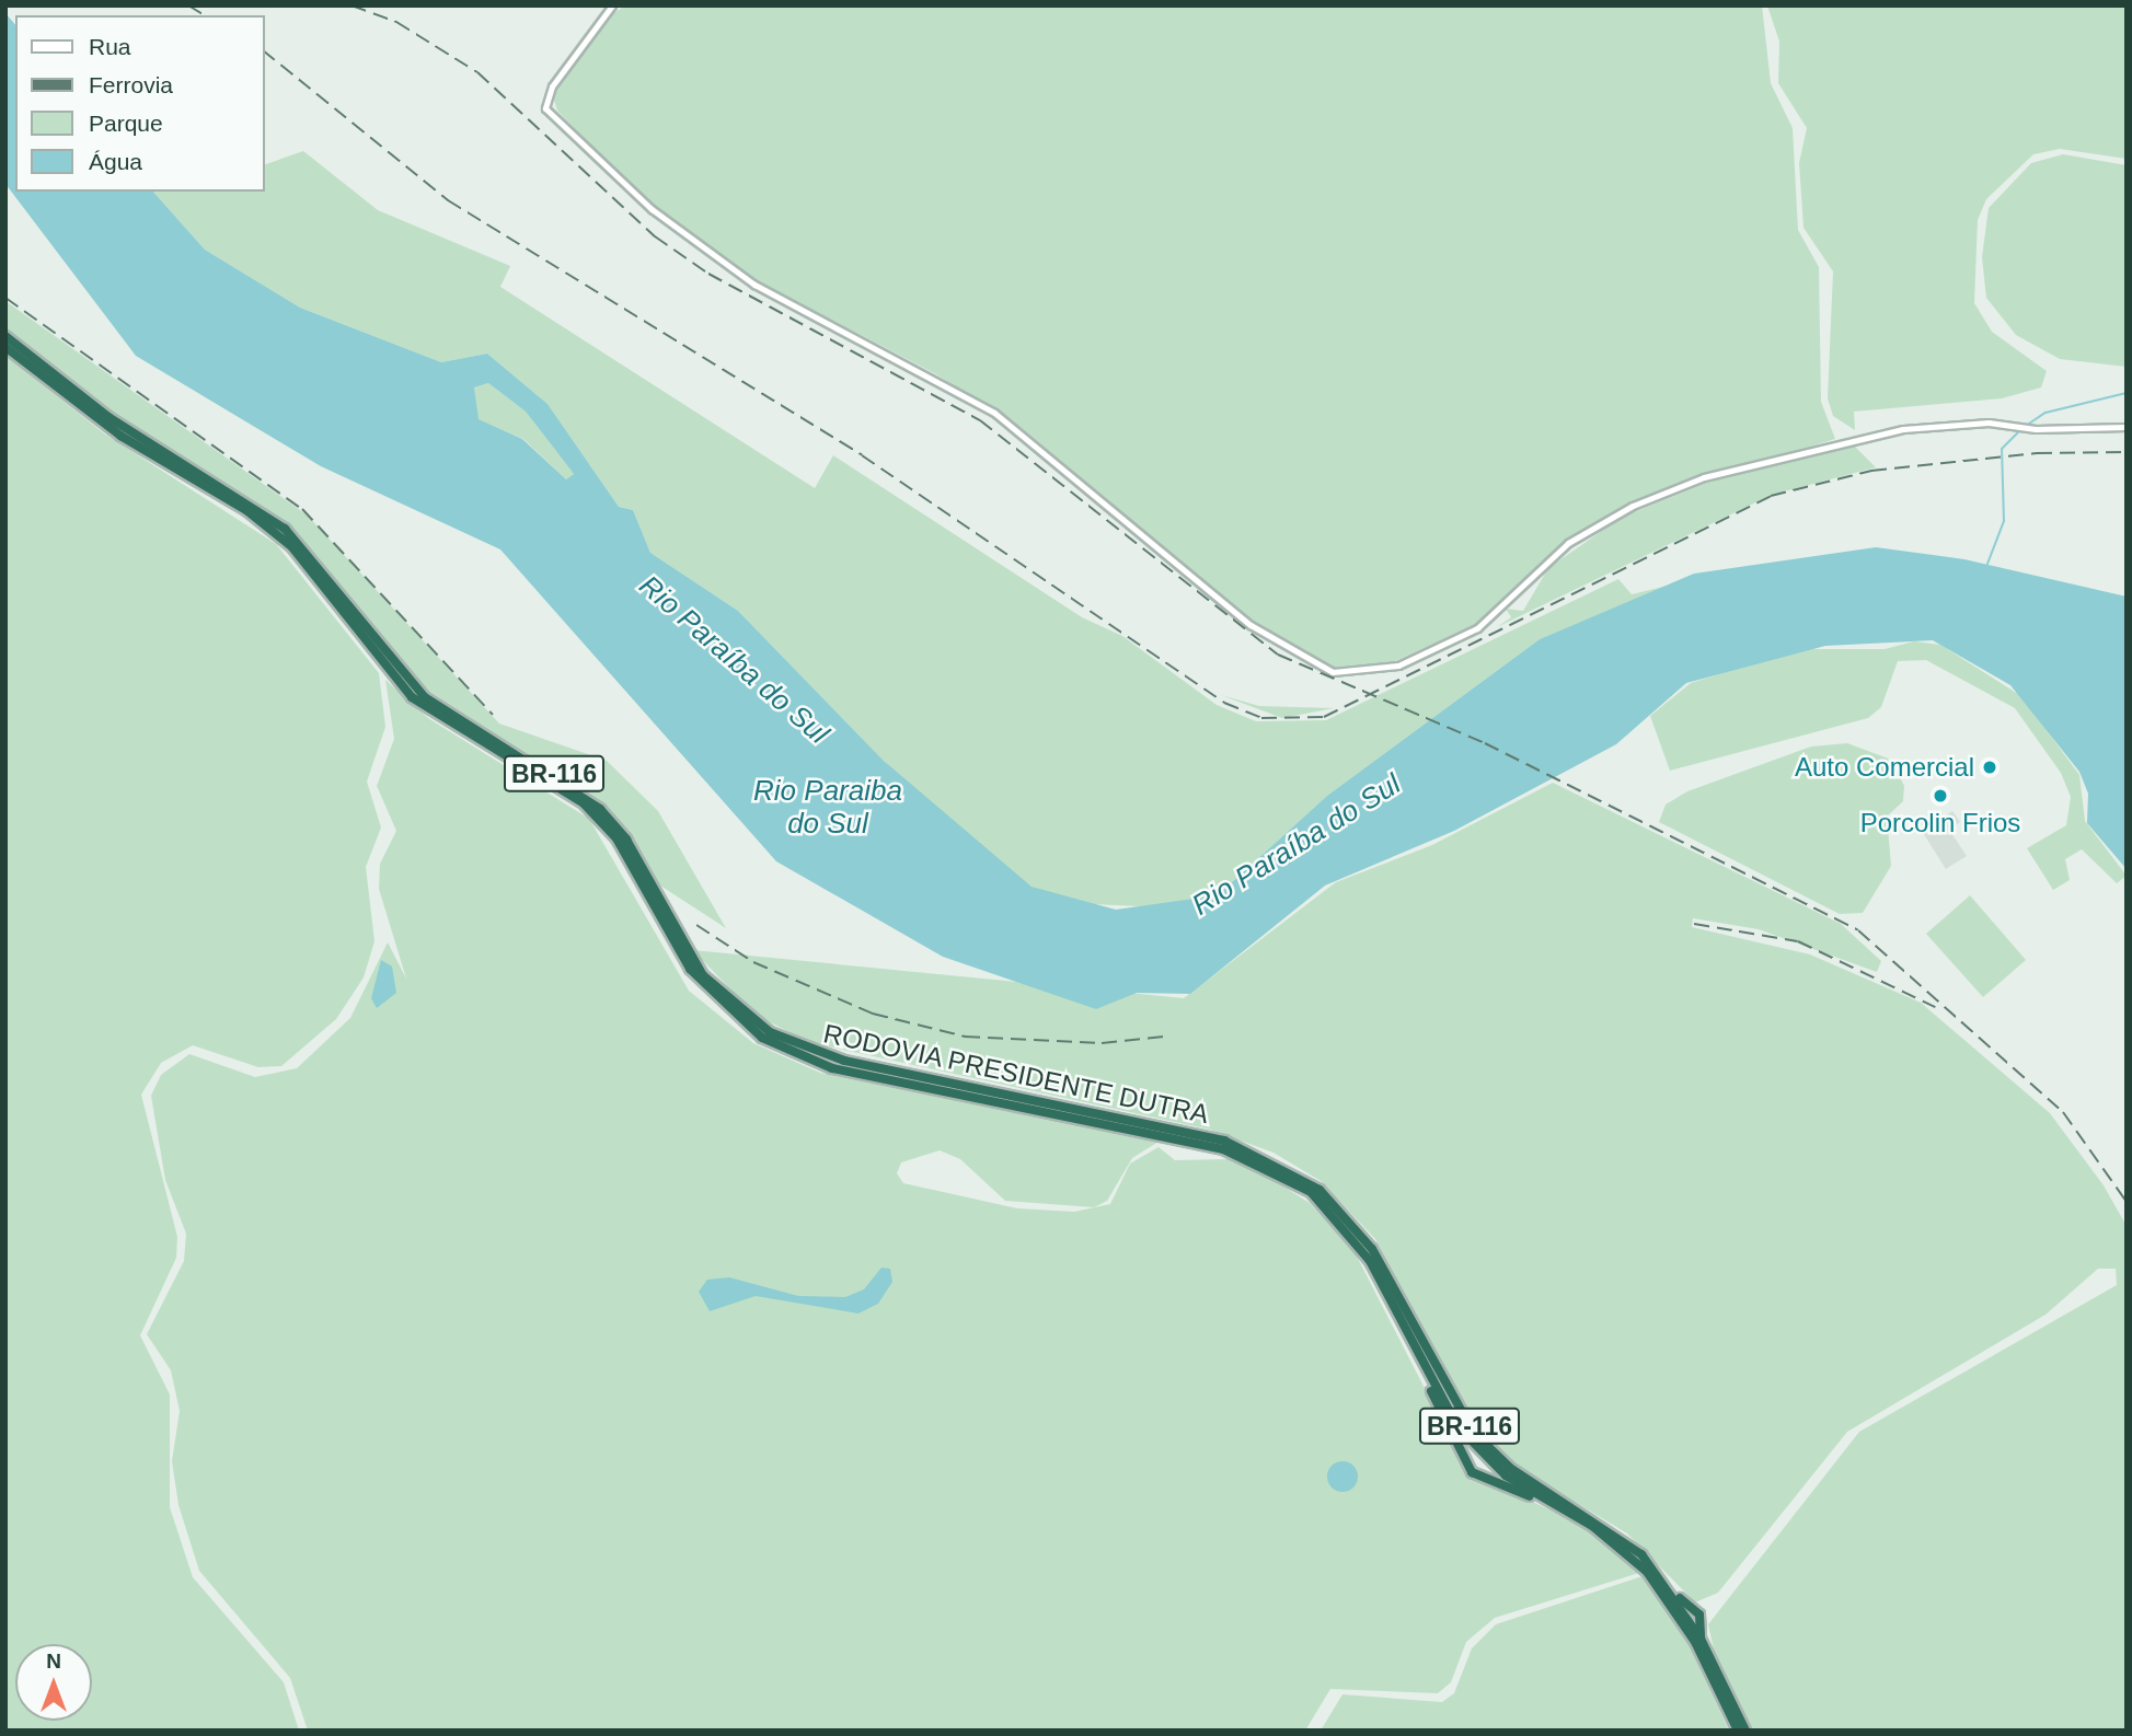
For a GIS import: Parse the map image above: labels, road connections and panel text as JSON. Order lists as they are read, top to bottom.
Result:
{
  "streets": {
    "highway": ["BR-116", "RODOVIA PRESIDENTE DUTRA"]
  },
  "water": ["Rio Paraíba do Sul", "Rio Paraiba do Sul"],
  "places": ["Auto Comercial", "Porcolin Frios"],
  "legend": [
    "Rua",
    "Ferrovia",
    "Parque",
    "Água"
  ],
  "north": "top"
}
